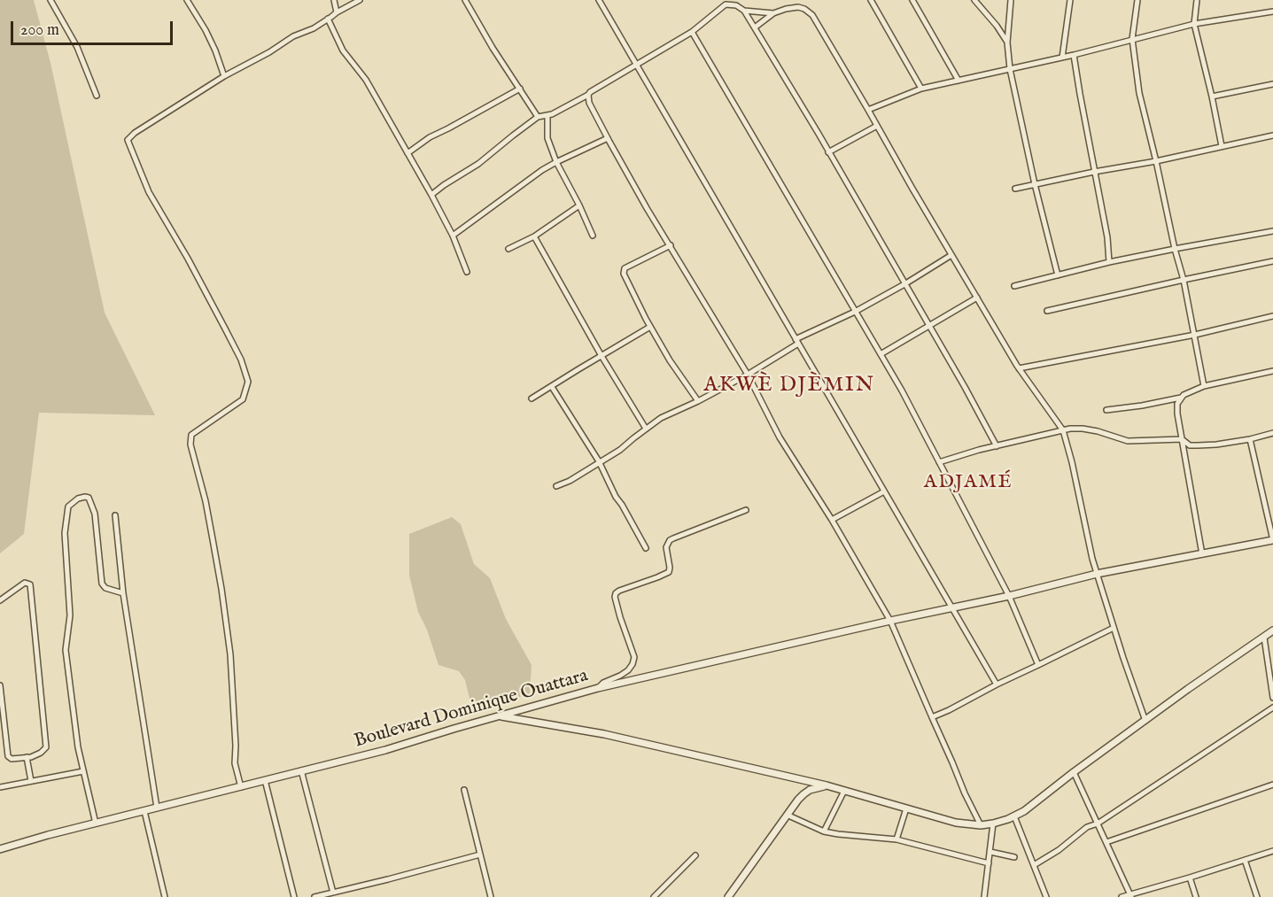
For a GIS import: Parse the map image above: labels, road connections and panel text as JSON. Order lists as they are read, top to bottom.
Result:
{
  "streets": {
    "street": ["Boulevard Dominique Ouattara"]
  },
  "districts": ["AKWÈ DJÈMIN", "ADJAMÉ"],
  "scale_bar": "200 m"
}
